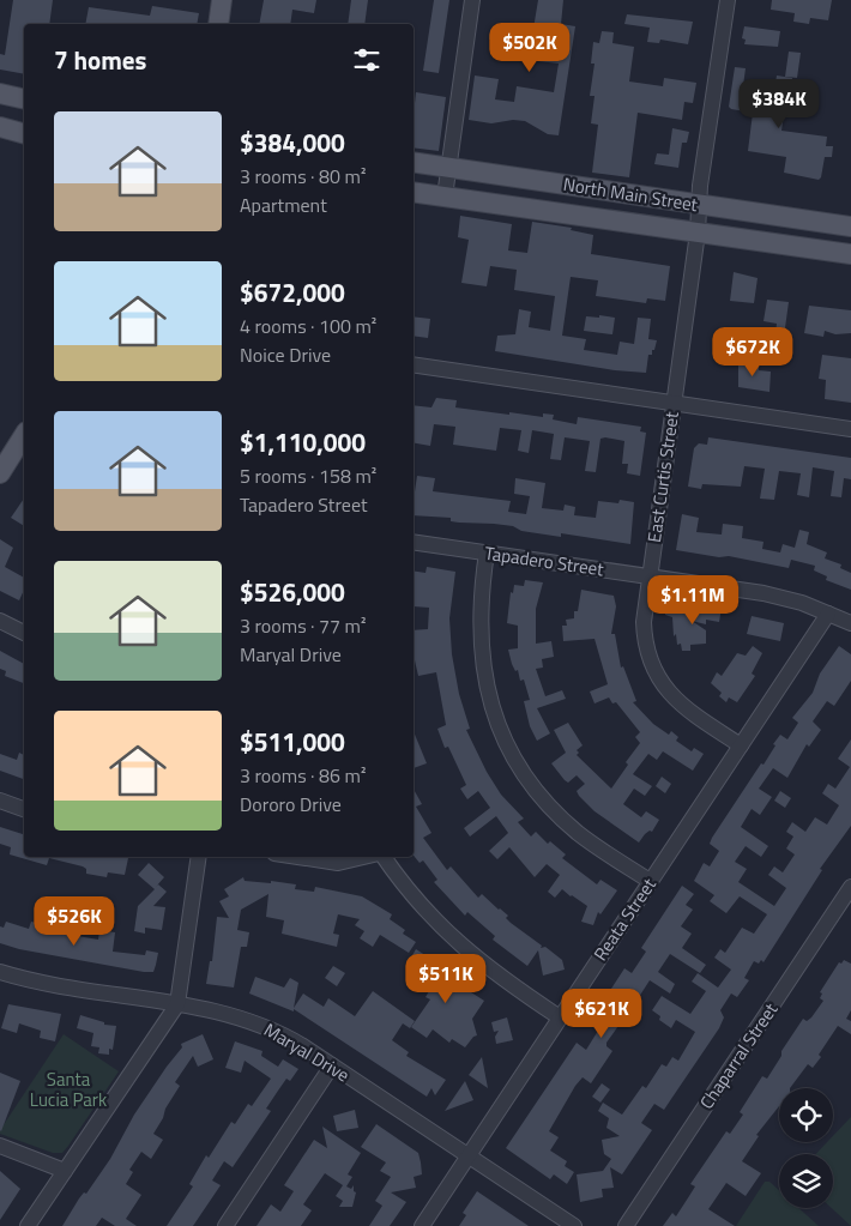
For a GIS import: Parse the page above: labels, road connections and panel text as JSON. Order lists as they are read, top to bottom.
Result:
{
  "streets": {
    "main road": ["North Main Street"],
    "street": [
      "East Curtis Street",
      "Tapadero Street",
      "Reata Street",
      "Maryal Drive",
      "Chaparral Street"
    ]
  },
  "crossings": [
    ["North Main Street", "East Curtis Street"],
    ["East Curtis Street", "Tapadero Street"],
    ["East Curtis Street", "Reata Street"],
    ["Tapadero Street", "Reata Street"],
    ["Reata Street", "Maryal Drive"]
  ],
  "parks": ["Santa Lucia Park"],
  "page": {
    "price": [
      "$502K",
      "$384K",
      "$672K",
      "$1.11M",
      "$526K",
      "$511K",
      "$621K"
    ],
    "heading": "7 homes",
    "list": [
      {
        "name": "$384,000",
        "note": "3 rooms · 80 m² · Apartment"
      },
      {
        "name": "$672,000",
        "note": "4 rooms · 100 m² · Noice Drive"
      },
      {
        "name": "$1,110,000",
        "note": "5 rooms · 158 m² · Tapadero Street"
      },
      {
        "name": "$526,000",
        "note": "3 rooms · 77 m² · Maryal Drive"
      },
      {
        "name": "$511,000",
        "note": "3 rooms · 86 m² · Dororo Drive"
      }
    ]
  }
}
